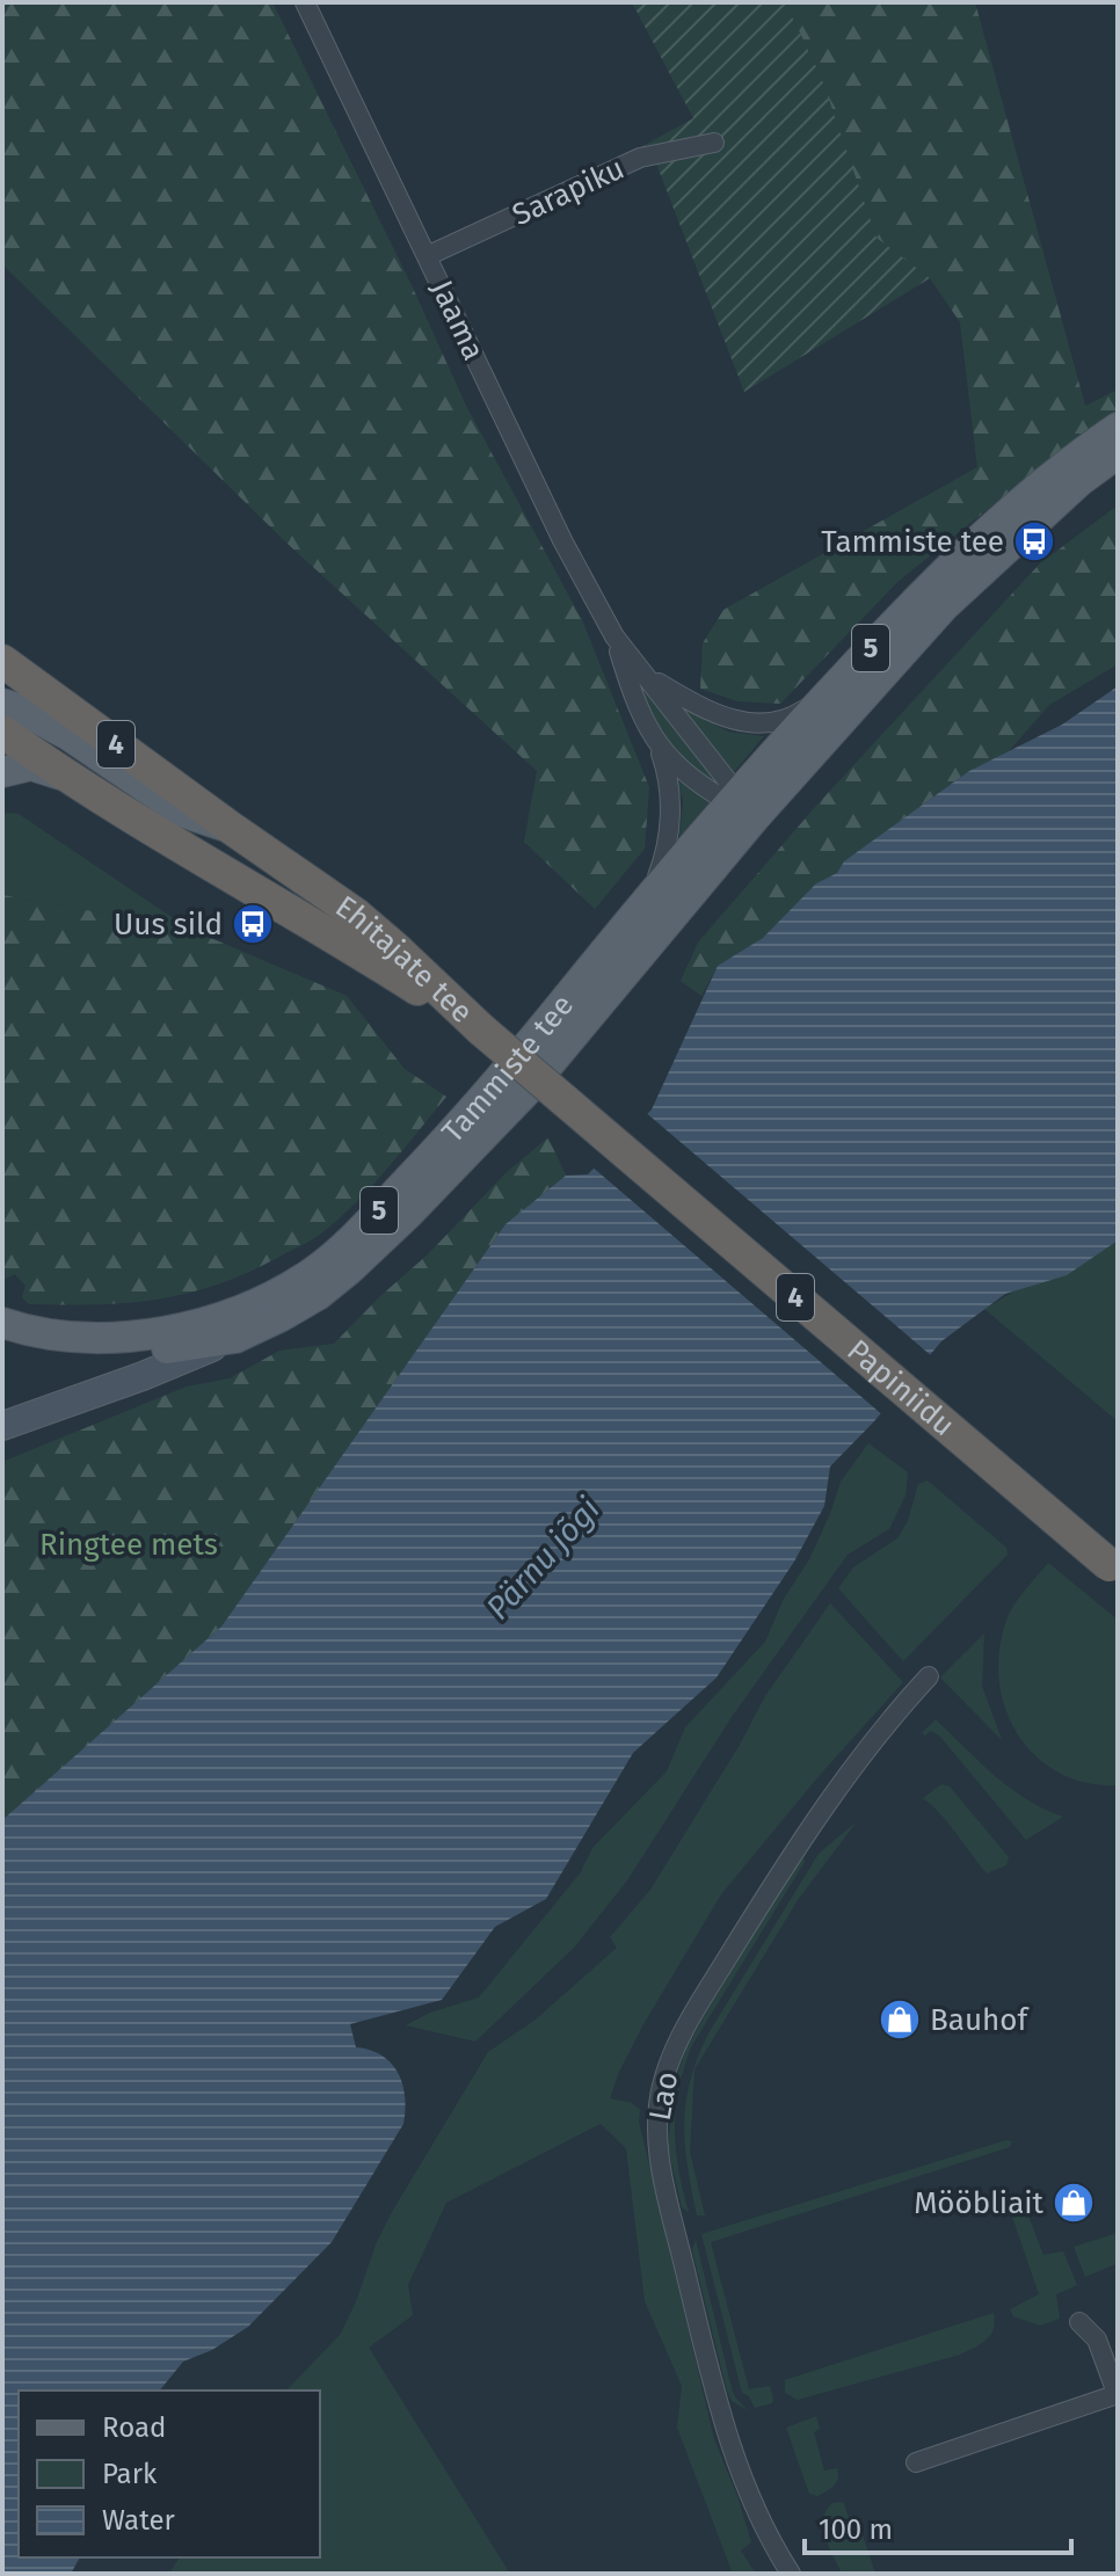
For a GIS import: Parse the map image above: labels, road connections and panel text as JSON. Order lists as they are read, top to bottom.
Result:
{
  "streets": {
    "highway": ["4", "Ehitajate tee", "Papiniidu"],
    "main road": ["5", "Tammiste tee"],
    "street": ["Sarapiku", "Jaama", "Lao"]
  },
  "crossings": [
    ["Sarapiku", "Jaama"],
    ["Jaama", "Tammiste tee"],
    ["5", "Tammiste tee"],
    ["Ehitajate tee", "Papiniidu"]
  ],
  "water": ["Pärnu jõgi"],
  "parks": ["Ringtee mets"],
  "places": {
    "bus stop": ["Tammiste tee", "Uus sild"],
    "shop": ["Bauhof", "Mööbliait"]
  },
  "legend": ["Road", "Park", "Water"],
  "scale_bar": "100 m"
}
